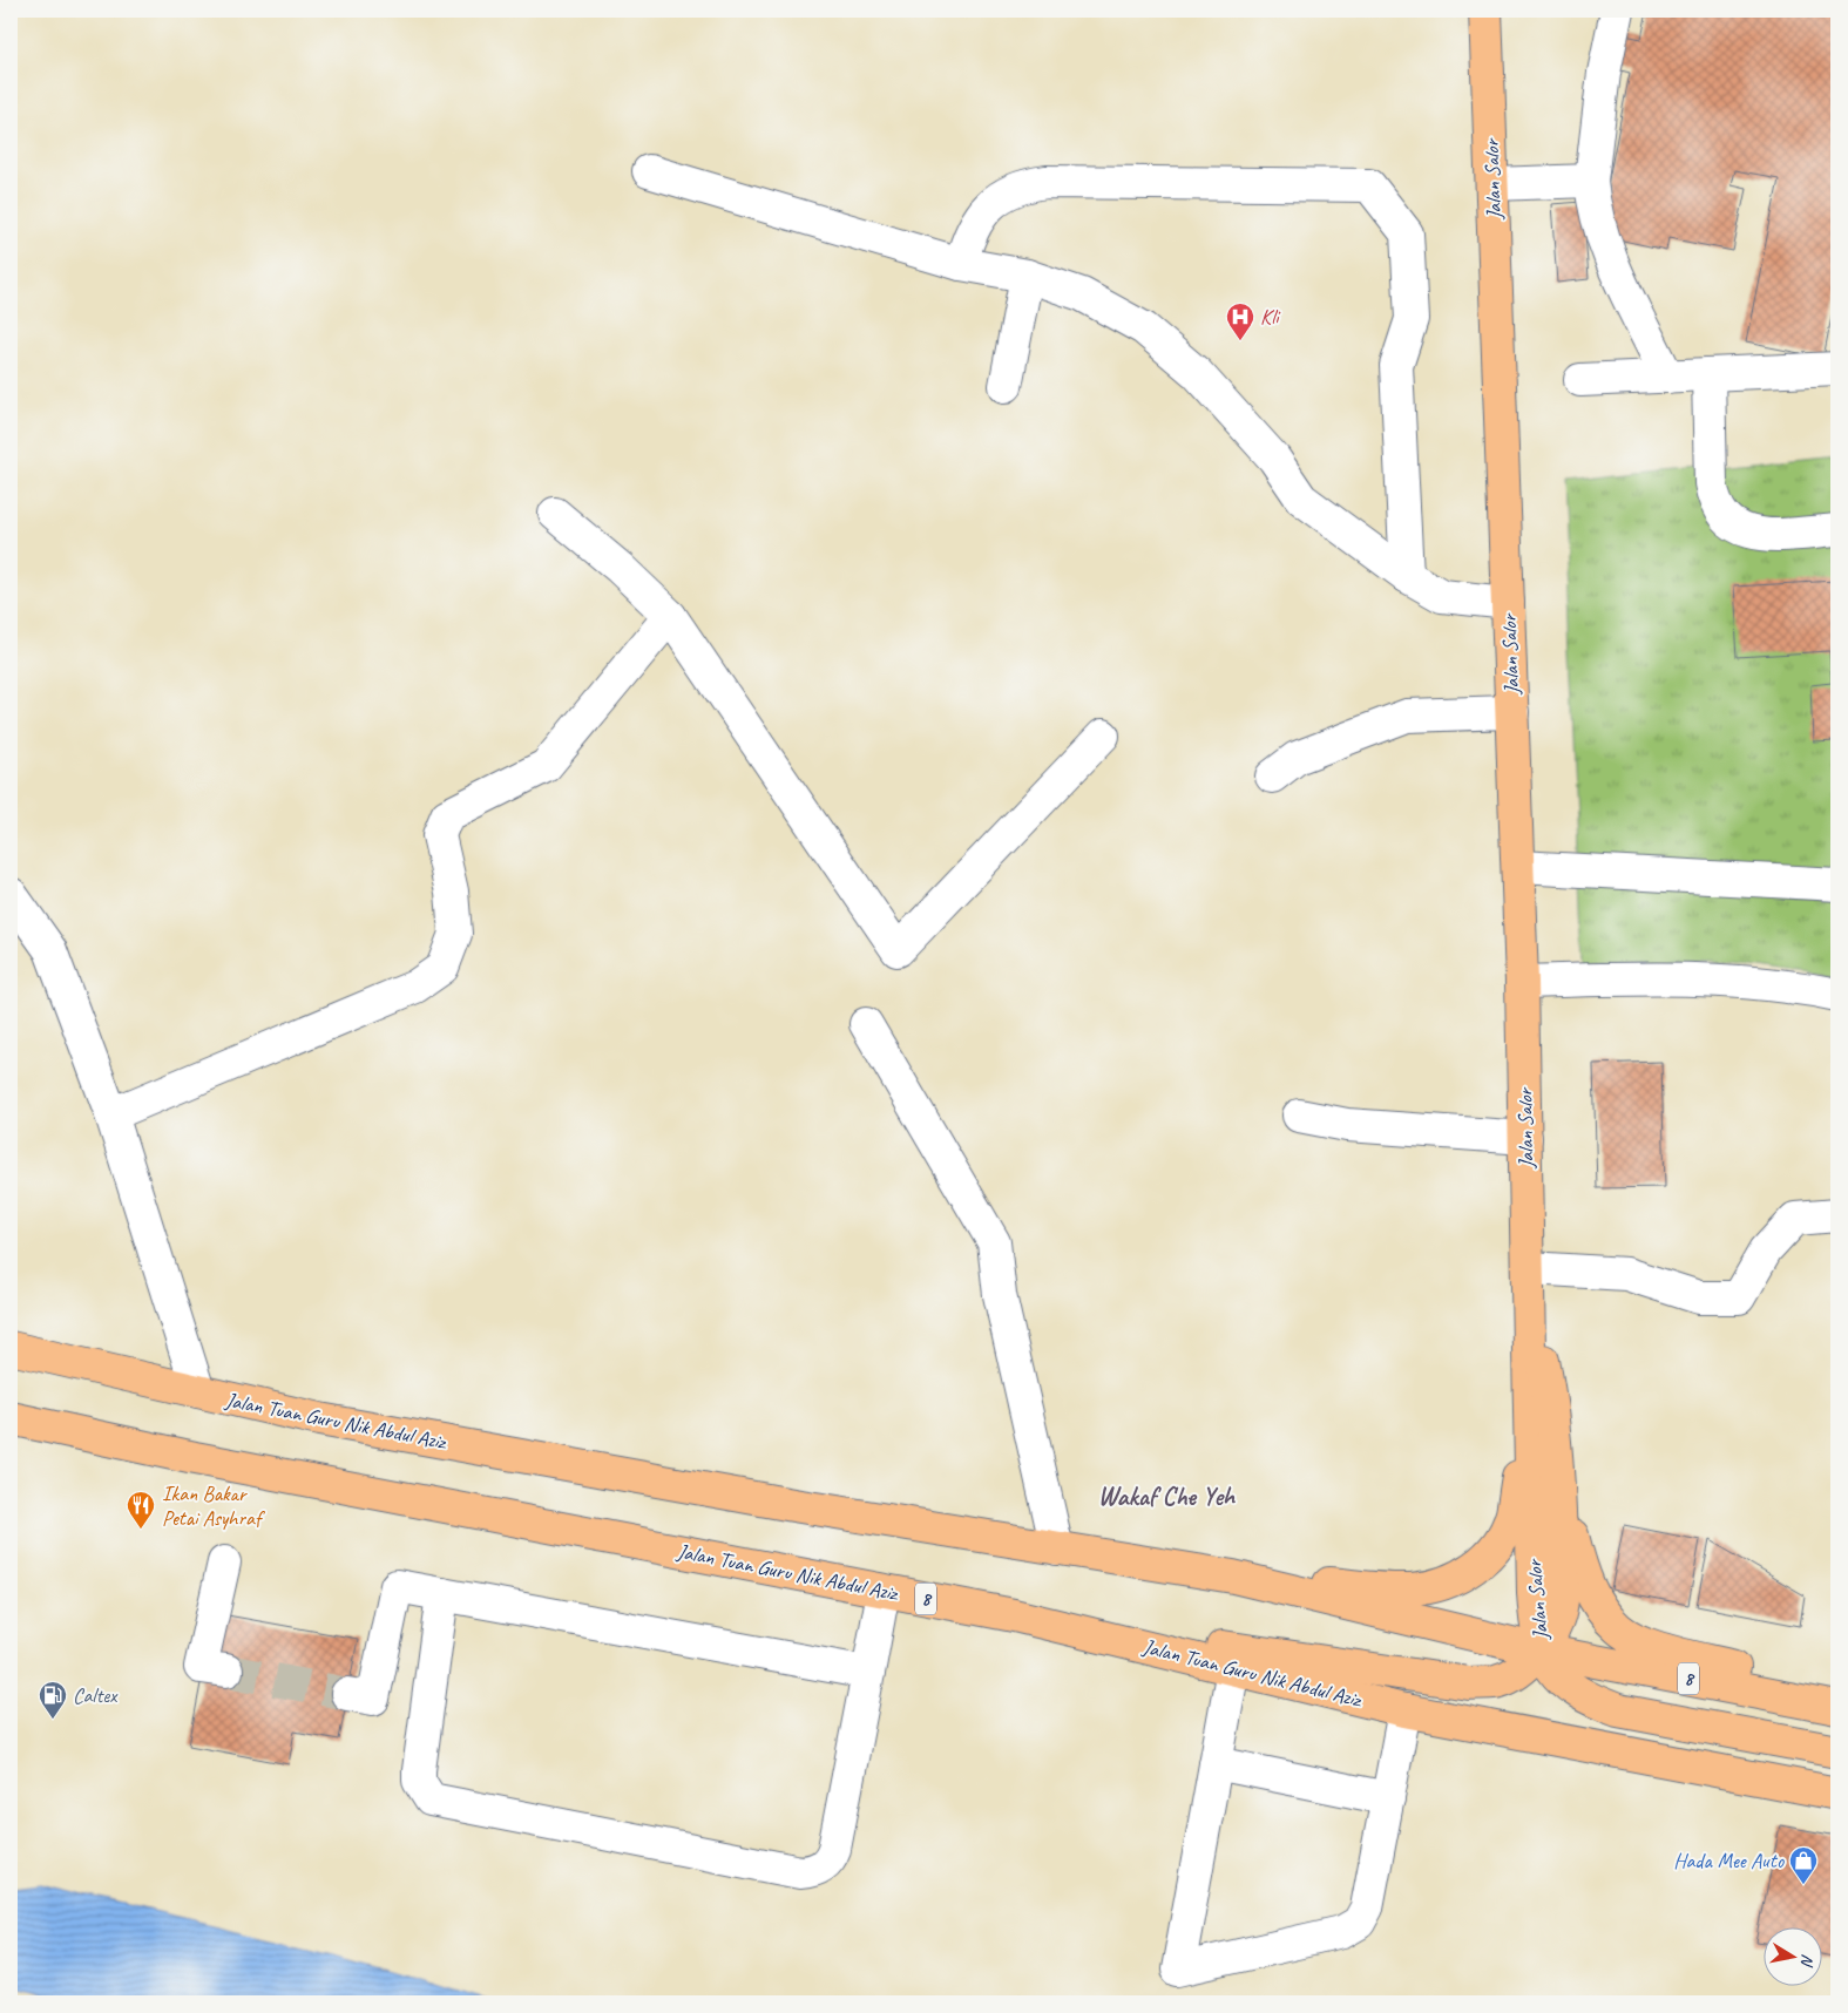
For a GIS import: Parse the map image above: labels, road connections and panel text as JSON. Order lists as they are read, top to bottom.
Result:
{
  "streets": {
    "main road": ["Jalan Salor", "Jalan Tuan Guru Nik Abdul Aziz", "8"]
  },
  "crossings": [
    ["Jalan Salor", "Jalan Tuan Guru Nik Abdul Aziz"]
  ],
  "districts": ["Wakaf Che Yeh"],
  "places": {
    "hospital": ["Kli"],
    "restaurant": ["Ikan Bakar Petai Asyhraf"],
    "fuel station": ["Caltex"],
    "shop": ["Hada Mee Auto"]
  },
  "north": "right"
}
